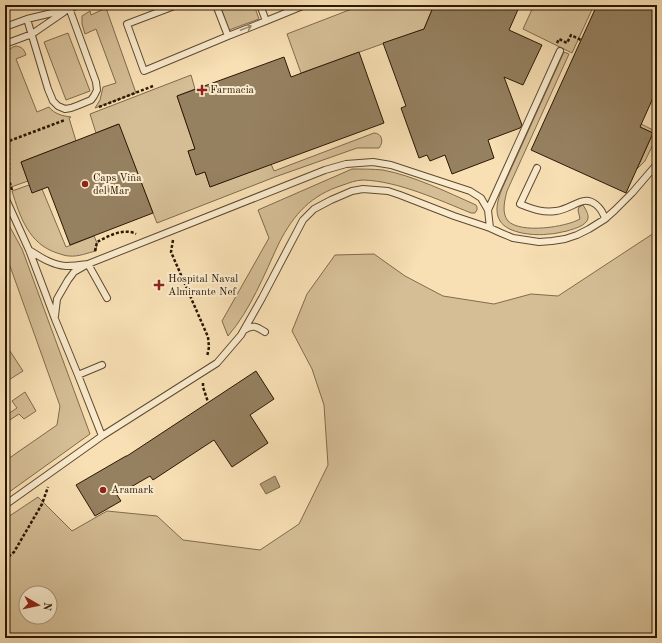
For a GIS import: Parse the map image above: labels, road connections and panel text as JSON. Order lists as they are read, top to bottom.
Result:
{
  "places": {
    "health": ["Farmacia", "Hospital Naval Almirante Nef"],
    "other": ["Caps Viña del Mar", "Aramark"]
  },
  "north": "right"
}
